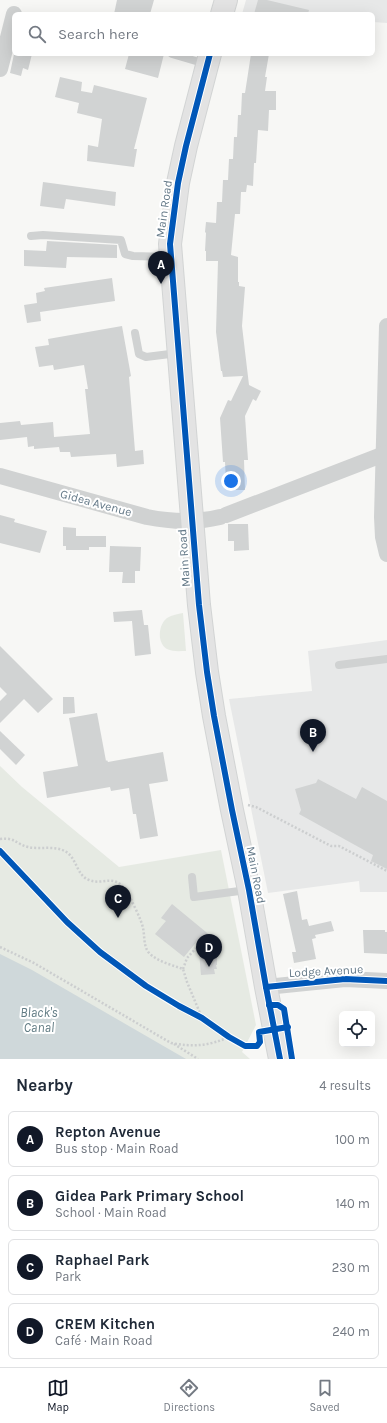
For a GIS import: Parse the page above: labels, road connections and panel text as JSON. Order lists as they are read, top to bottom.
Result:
{
  "streets": {
    "main road": ["Main Road"],
    "street": ["Gidea Avenue", "Lodge Avenue"]
  },
  "crossings": [
    ["Main Road", "Gidea Avenue"],
    ["Main Road", "Lodge Avenue"]
  ],
  "water": ["Black's Canal"],
  "page": {
    "search": "Search here",
    "pins": [
      "A",
      "B",
      "C",
      "D"
    ],
    "heading": ["Nearby", "4 results"],
    "list": [
      {
        "mark": "A",
        "name": "Repton Avenue",
        "note": "Bus stop · Main Road",
        "value": "100 m"
      },
      {
        "mark": "B",
        "name": "Gidea Park Primary School",
        "note": "School · Main Road",
        "value": "140 m"
      },
      {
        "mark": "C",
        "name": "Raphael Park",
        "note": "Park",
        "value": "230 m"
      },
      {
        "mark": "D",
        "name": "CREM Kitchen",
        "note": "Café · Main Road",
        "value": "240 m"
      }
    ],
    "nav": ["Map", "Directions", "Saved"]
  }
}
